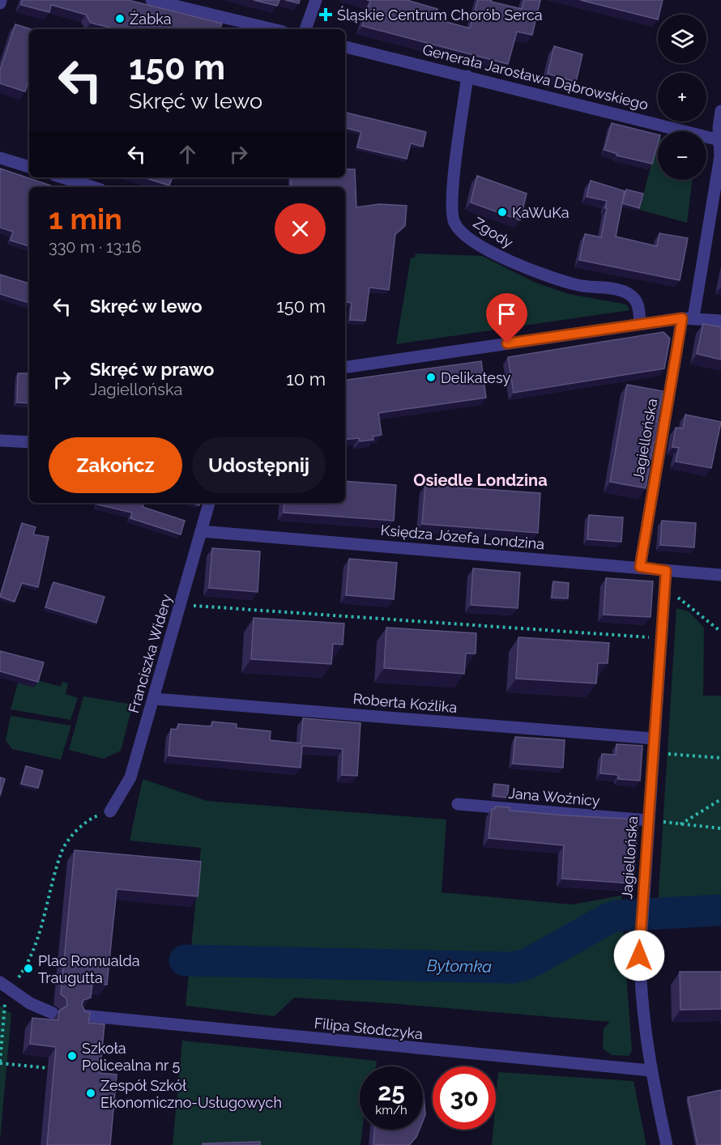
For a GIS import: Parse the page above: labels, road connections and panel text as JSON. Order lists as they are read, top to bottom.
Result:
{
  "streets": {
    "street": [
      "Generała Jarosława Dąbrowskiego",
      "Zgody",
      "Jagiellońska",
      "Księdza Józefa Londzina",
      "Franciszka Widery",
      "Roberta Koźlika",
      "Jana Woźnicy",
      "Filipa Słodczyka"
    ]
  },
  "crossings": [
    ["Generała Jarosława Dąbrowskiego", "Zgody"],
    ["Generała Jarosława Dąbrowskiego", "Jagiellońska"],
    ["Jagiellońska", "Księdza Józefa Londzina"],
    ["Jagiellońska", "Roberta Koźlika"],
    ["Jagiellońska", "Jana Woźnicy"],
    ["Jagiellońska", "Filipa Słodczyka"],
    ["Księdza Józefa Londzina", "Franciszka Widery"],
    ["Franciszka Widery", "Roberta Koźlika"]
  ],
  "districts": ["Osiedle Londzina"],
  "water": ["Bytomka"],
  "places": {
    "health": ["Śląskie Centrum Chorób Serca"],
    "other": [
      "Żabka",
      "KaWuKa",
      "Delikatesy",
      "Plac Romualda Traugutta",
      "Szkoła Policealna nr 5",
      "Zespół Szkół Ekonomiczno-Usługowych"
    ]
  },
  "page": {
    "map_buttons": ["+", "−"],
    "turn": ["150 m", "Skręć w lewo"],
    "heading": ["1 min", "330 m · 13:16"],
    "list": [
      {
        "name": "Skręć w lewo",
        "value": "150 m"
      },
      {
        "name": "Skręć w prawo",
        "note": "Jagiellońska",
        "value": "10 m"
      }
    ],
    "buttons": ["Zakończ", "Udostępnij"],
    "speed": "25 km/h",
    "limit": "30"
  }
}
